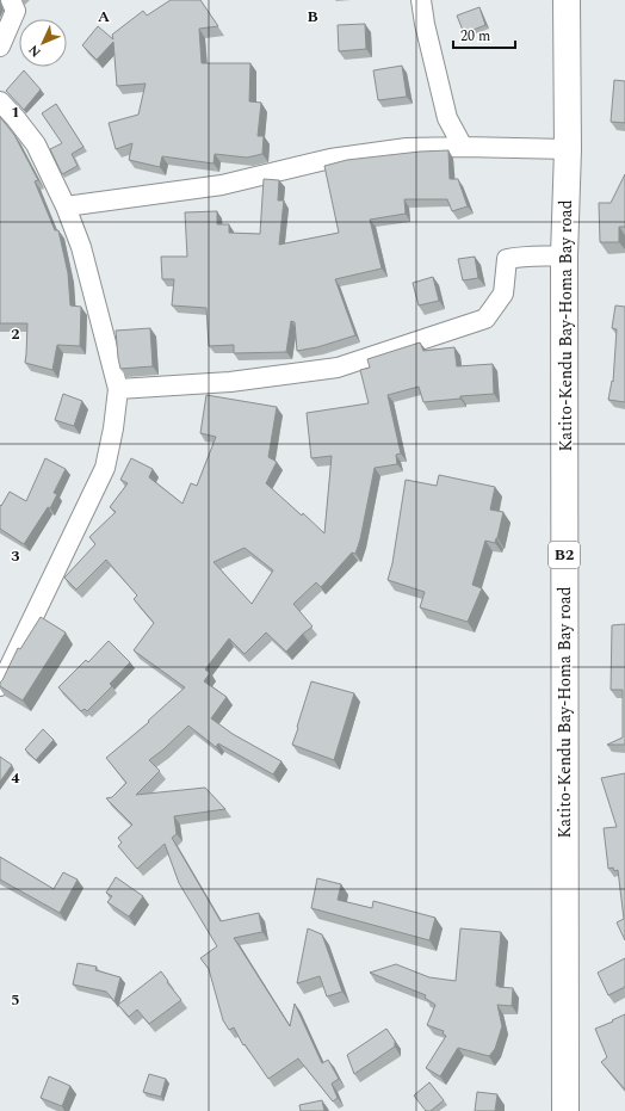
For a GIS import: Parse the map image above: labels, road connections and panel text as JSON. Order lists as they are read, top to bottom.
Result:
{
  "streets": {
    "highway": ["Katito-Kendu Bay-Homa Bay road", "B2"]
  },
  "scale_bar": "20 m",
  "north": "bottom left",
  "grid": {
    "columns": ["A", "B"],
    "rows": [
      "1",
      "2",
      "3",
      "4",
      "5"
    ]
  }
}
